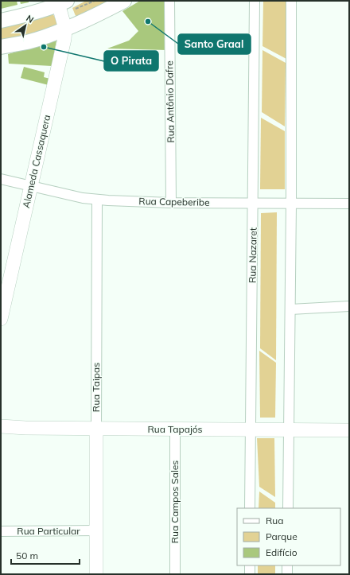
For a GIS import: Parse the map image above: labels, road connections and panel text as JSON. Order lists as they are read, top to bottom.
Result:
{
  "streets": {
    "street": [
      "Rua Antônio Dafre",
      "Alameda Cassaquera",
      "Rua Capeberibe",
      "Rua Nazaret",
      "Rua Taipas",
      "Rua Tapajós",
      "Rua Campos Sales",
      "Rua Particular"
    ]
  },
  "crossings": [
    ["Rua Antônio Dafre", "Rua Capeberibe"],
    ["Alameda Cassaquera", "Rua Capeberibe"],
    ["Rua Capeberibe", "Rua Nazaret"],
    ["Rua Capeberibe", "Rua Taipas"],
    ["Rua Nazaret", "Rua Tapajós"],
    ["Rua Taipas", "Rua Tapajós"],
    ["Rua Taipas", "Rua Particular"],
    ["Rua Tapajós", "Rua Campos Sales"]
  ],
  "places": ["Santo Graal", "O Pirata"],
  "legend": ["Rua", "Parque", "Edifício"],
  "scale_bar": "50 m",
  "north": "top right"
}
